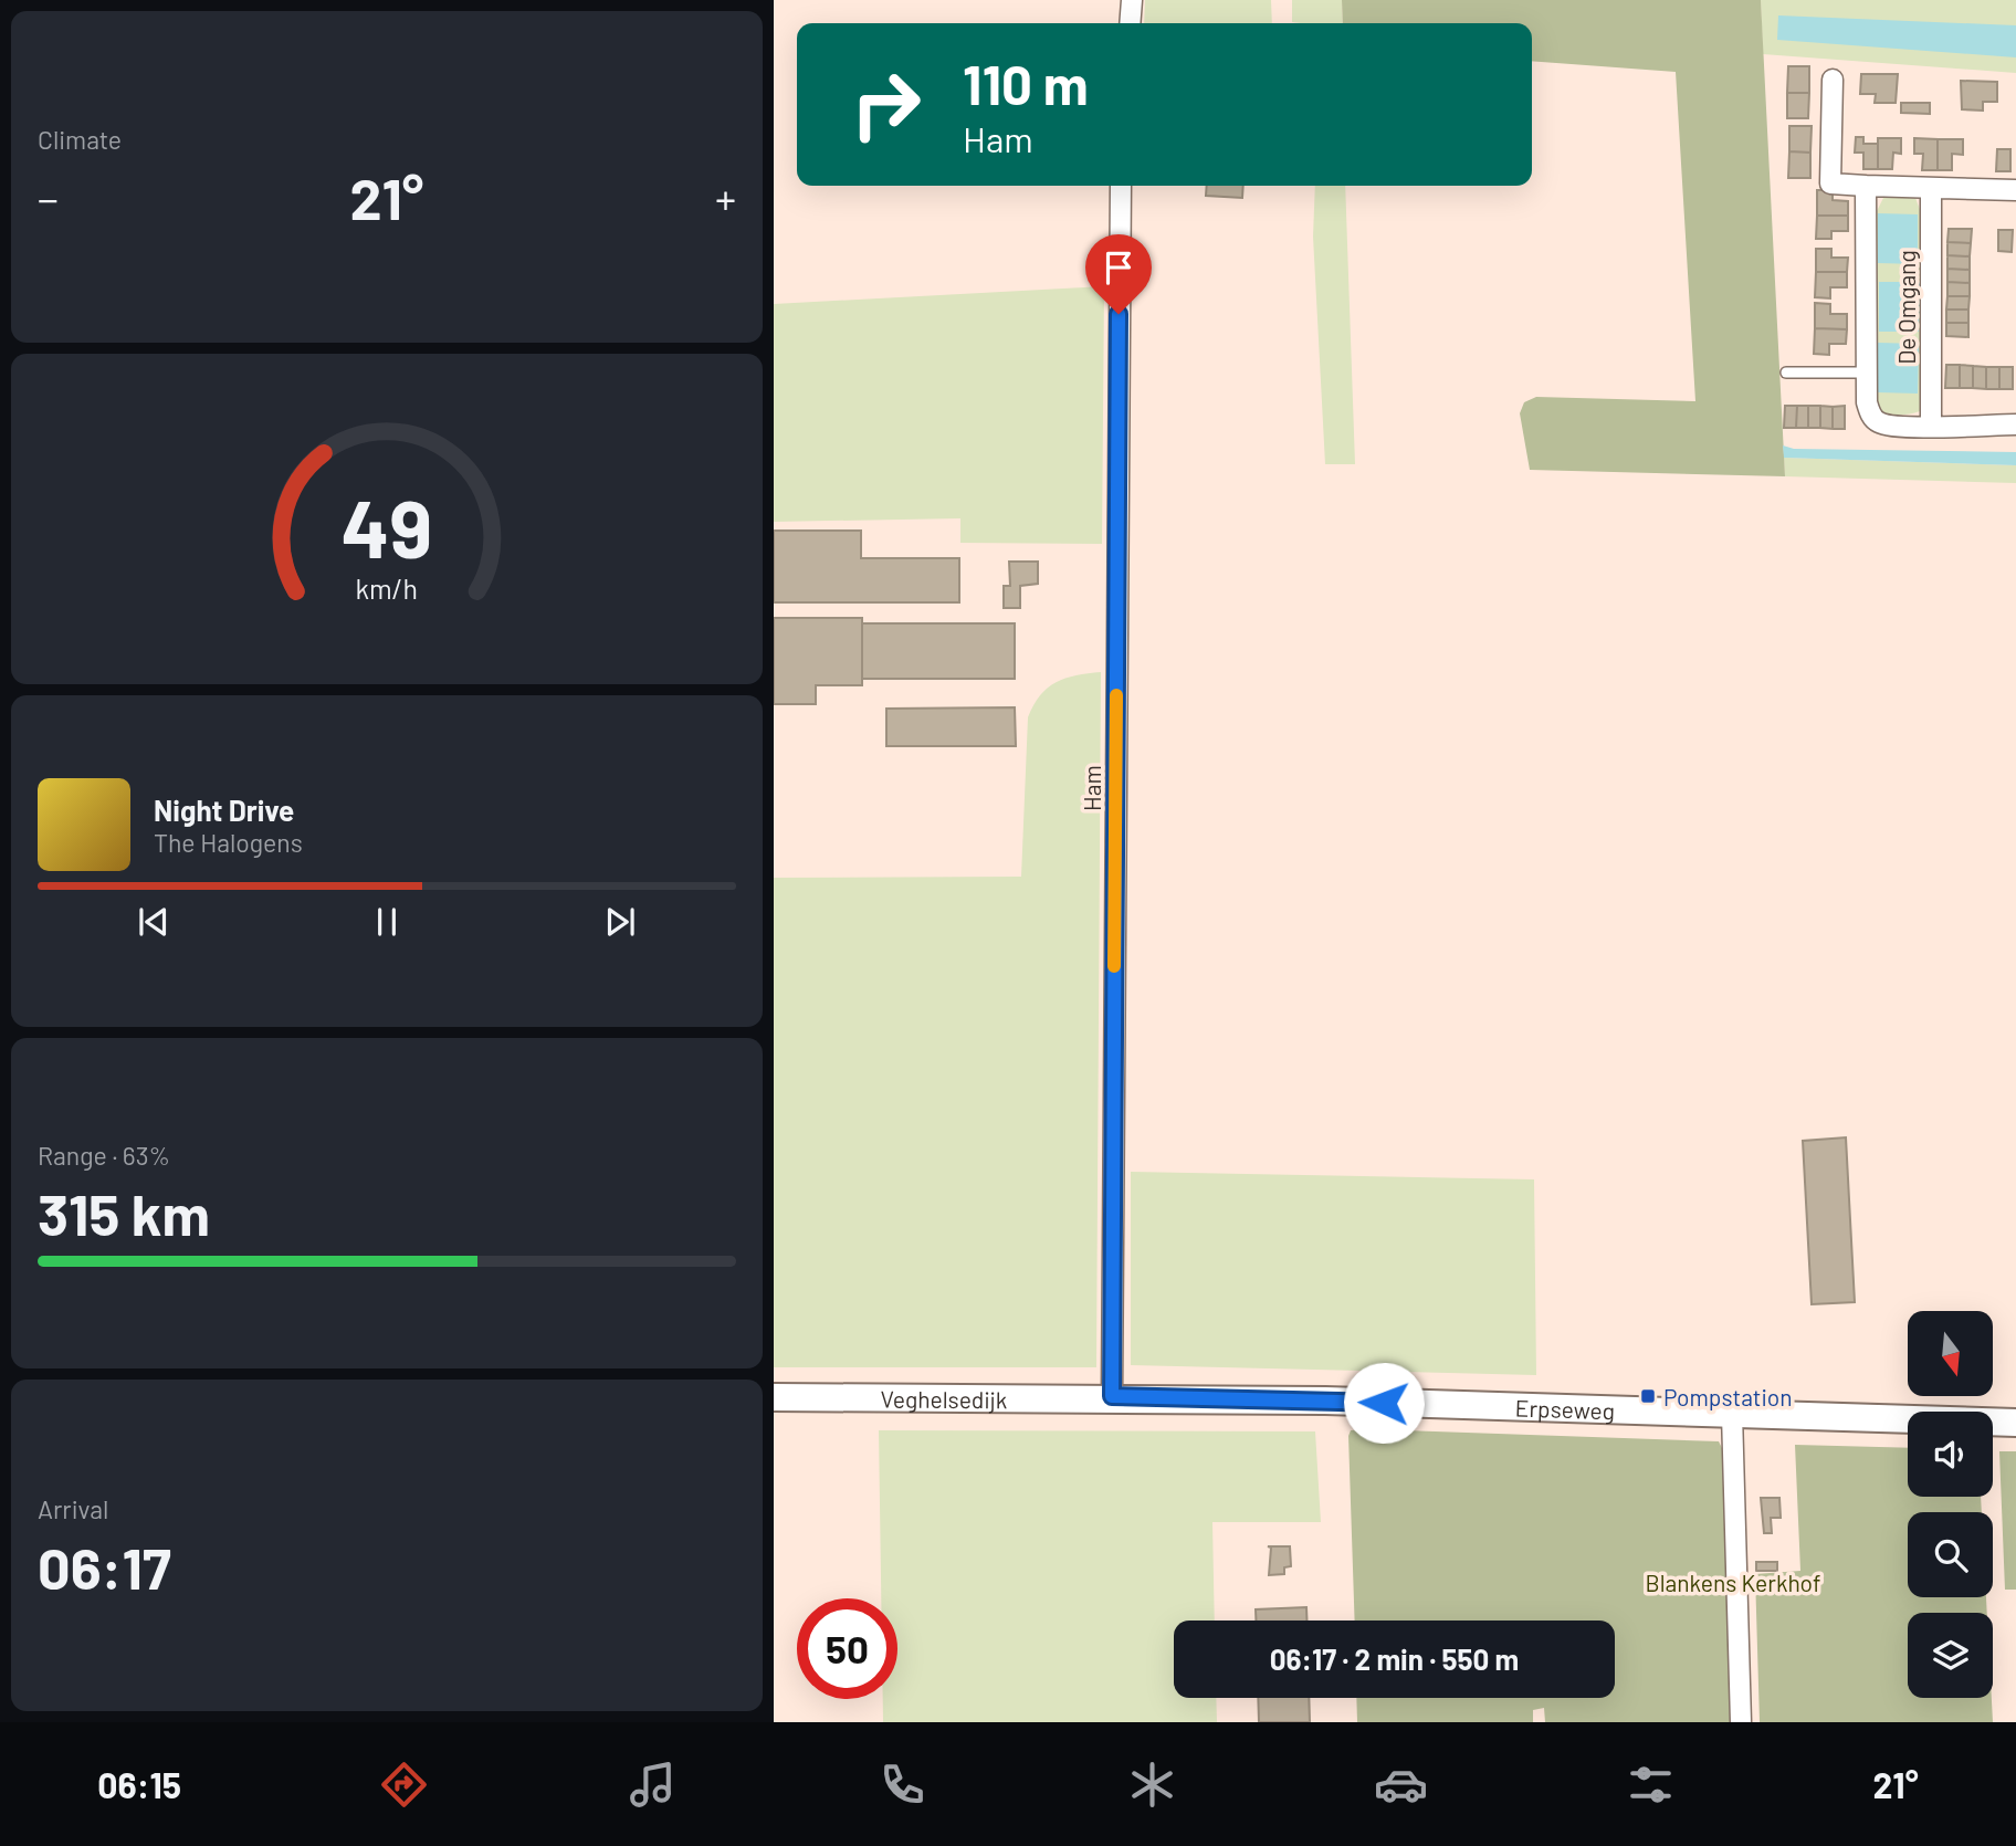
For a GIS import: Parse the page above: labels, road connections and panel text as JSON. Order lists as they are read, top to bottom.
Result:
{
  "streets": {
    "main road": ["Veghelsedijk", "Erpseweg"],
    "street": ["De Omgang", "Ham"]
  },
  "crossings": [
    ["Ham", "Veghelsedijk"],
    ["Ham", "Erpseweg"],
    ["Veghelsedijk", "Erpseweg"]
  ],
  "parks": ["Blankens Kerkhof"],
  "places": {
    "transit": ["Pompstation"]
  },
  "north": "bottom",
  "page": {
    "tile": [
      "Climate",
      ["Range · 63%", "315 km"],
      ["Arrival", "06:17"]
    ],
    "turn": ["110 m", "Ham"],
    "heat": ["−", "21°", "+"],
    "song": ["Night Drive", "The Halogens"],
    "limit": "50",
    "trip": "06:17 · 2 min · 550 m",
    "tabs": ["06:15", "21°"],
    "gauge": ["49", "km/h"]
  }
}
